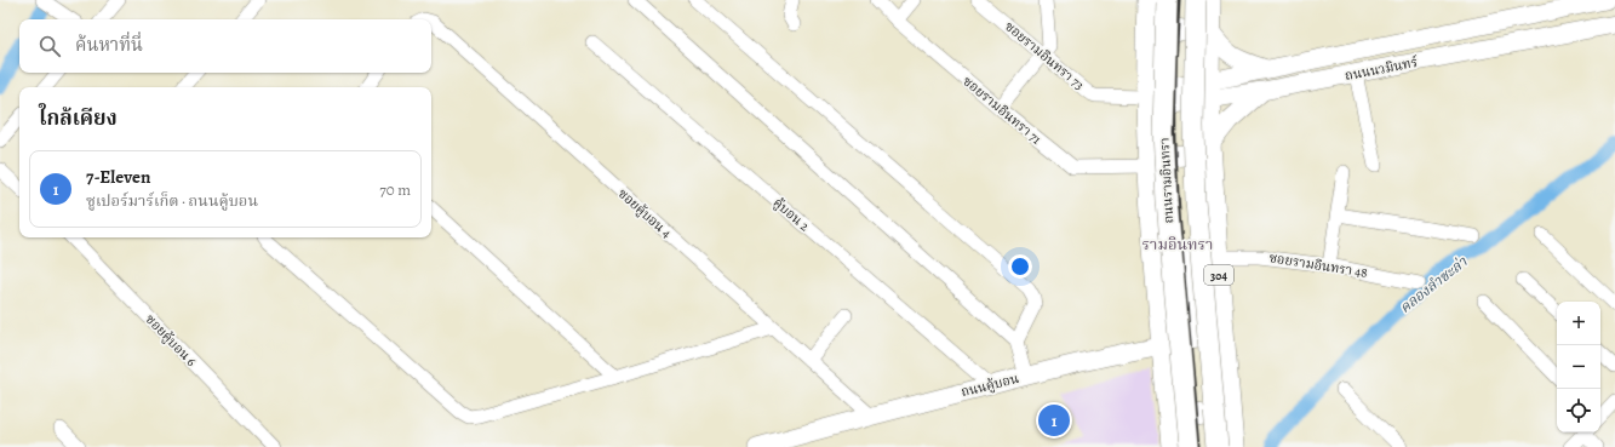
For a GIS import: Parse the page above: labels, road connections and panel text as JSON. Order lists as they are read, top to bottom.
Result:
{
  "streets": {
    "main road": [
      "ถนนนวมินทร์",
      "ถนนรามอินทรา",
      "304",
      "ถนนคู้บอน"
    ],
    "street": [
      "ซอยรามอินทรา 73",
      "ซอยรามอินทรา 71",
      "ซอยคู้บอน 4",
      "คู้บอน 2",
      "ซอยรามอินทรา 48",
      "ซอยคู้บอน 6"
    ]
  },
  "crossings": [
    ["ซอยรามอินทรา 73", "ถนนนวมินทร์"],
    ["ซอยรามอินทรา 73", "ถนนรามอินทรา"],
    ["ถนนนวมินทร์", "ถนนรามอินทรา"],
    ["ถนนนวมินทร์", "304"],
    ["ซอยรามอินทรา 71", "ถนนรามอินทรา"],
    ["ถนนรามอินทรา", "ถนนคู้บอน"],
    ["ซอยคู้บอน 4", "ถนนคู้บอน"],
    ["คู้บอน 2", "ถนนคู้บอน"],
    ["ซอยรามอินทรา 48", "304"],
    ["304", "ถนนคู้บอน"]
  ],
  "districts": ["รามอินทรา"],
  "water": ["คลองลำชะล่า"],
  "page": {
    "search": "ค้นหาที่นี่",
    "heading": "ใกล้เคียง",
    "list": [
      {
        "mark": "1",
        "name": "7-Eleven",
        "note": "ซูเปอร์มาร์เก็ต · ถนนคู้บอน",
        "value": "70 m"
      }
    ],
    "map_buttons": ["+", "−"],
    "pins": "1"
  }
}
